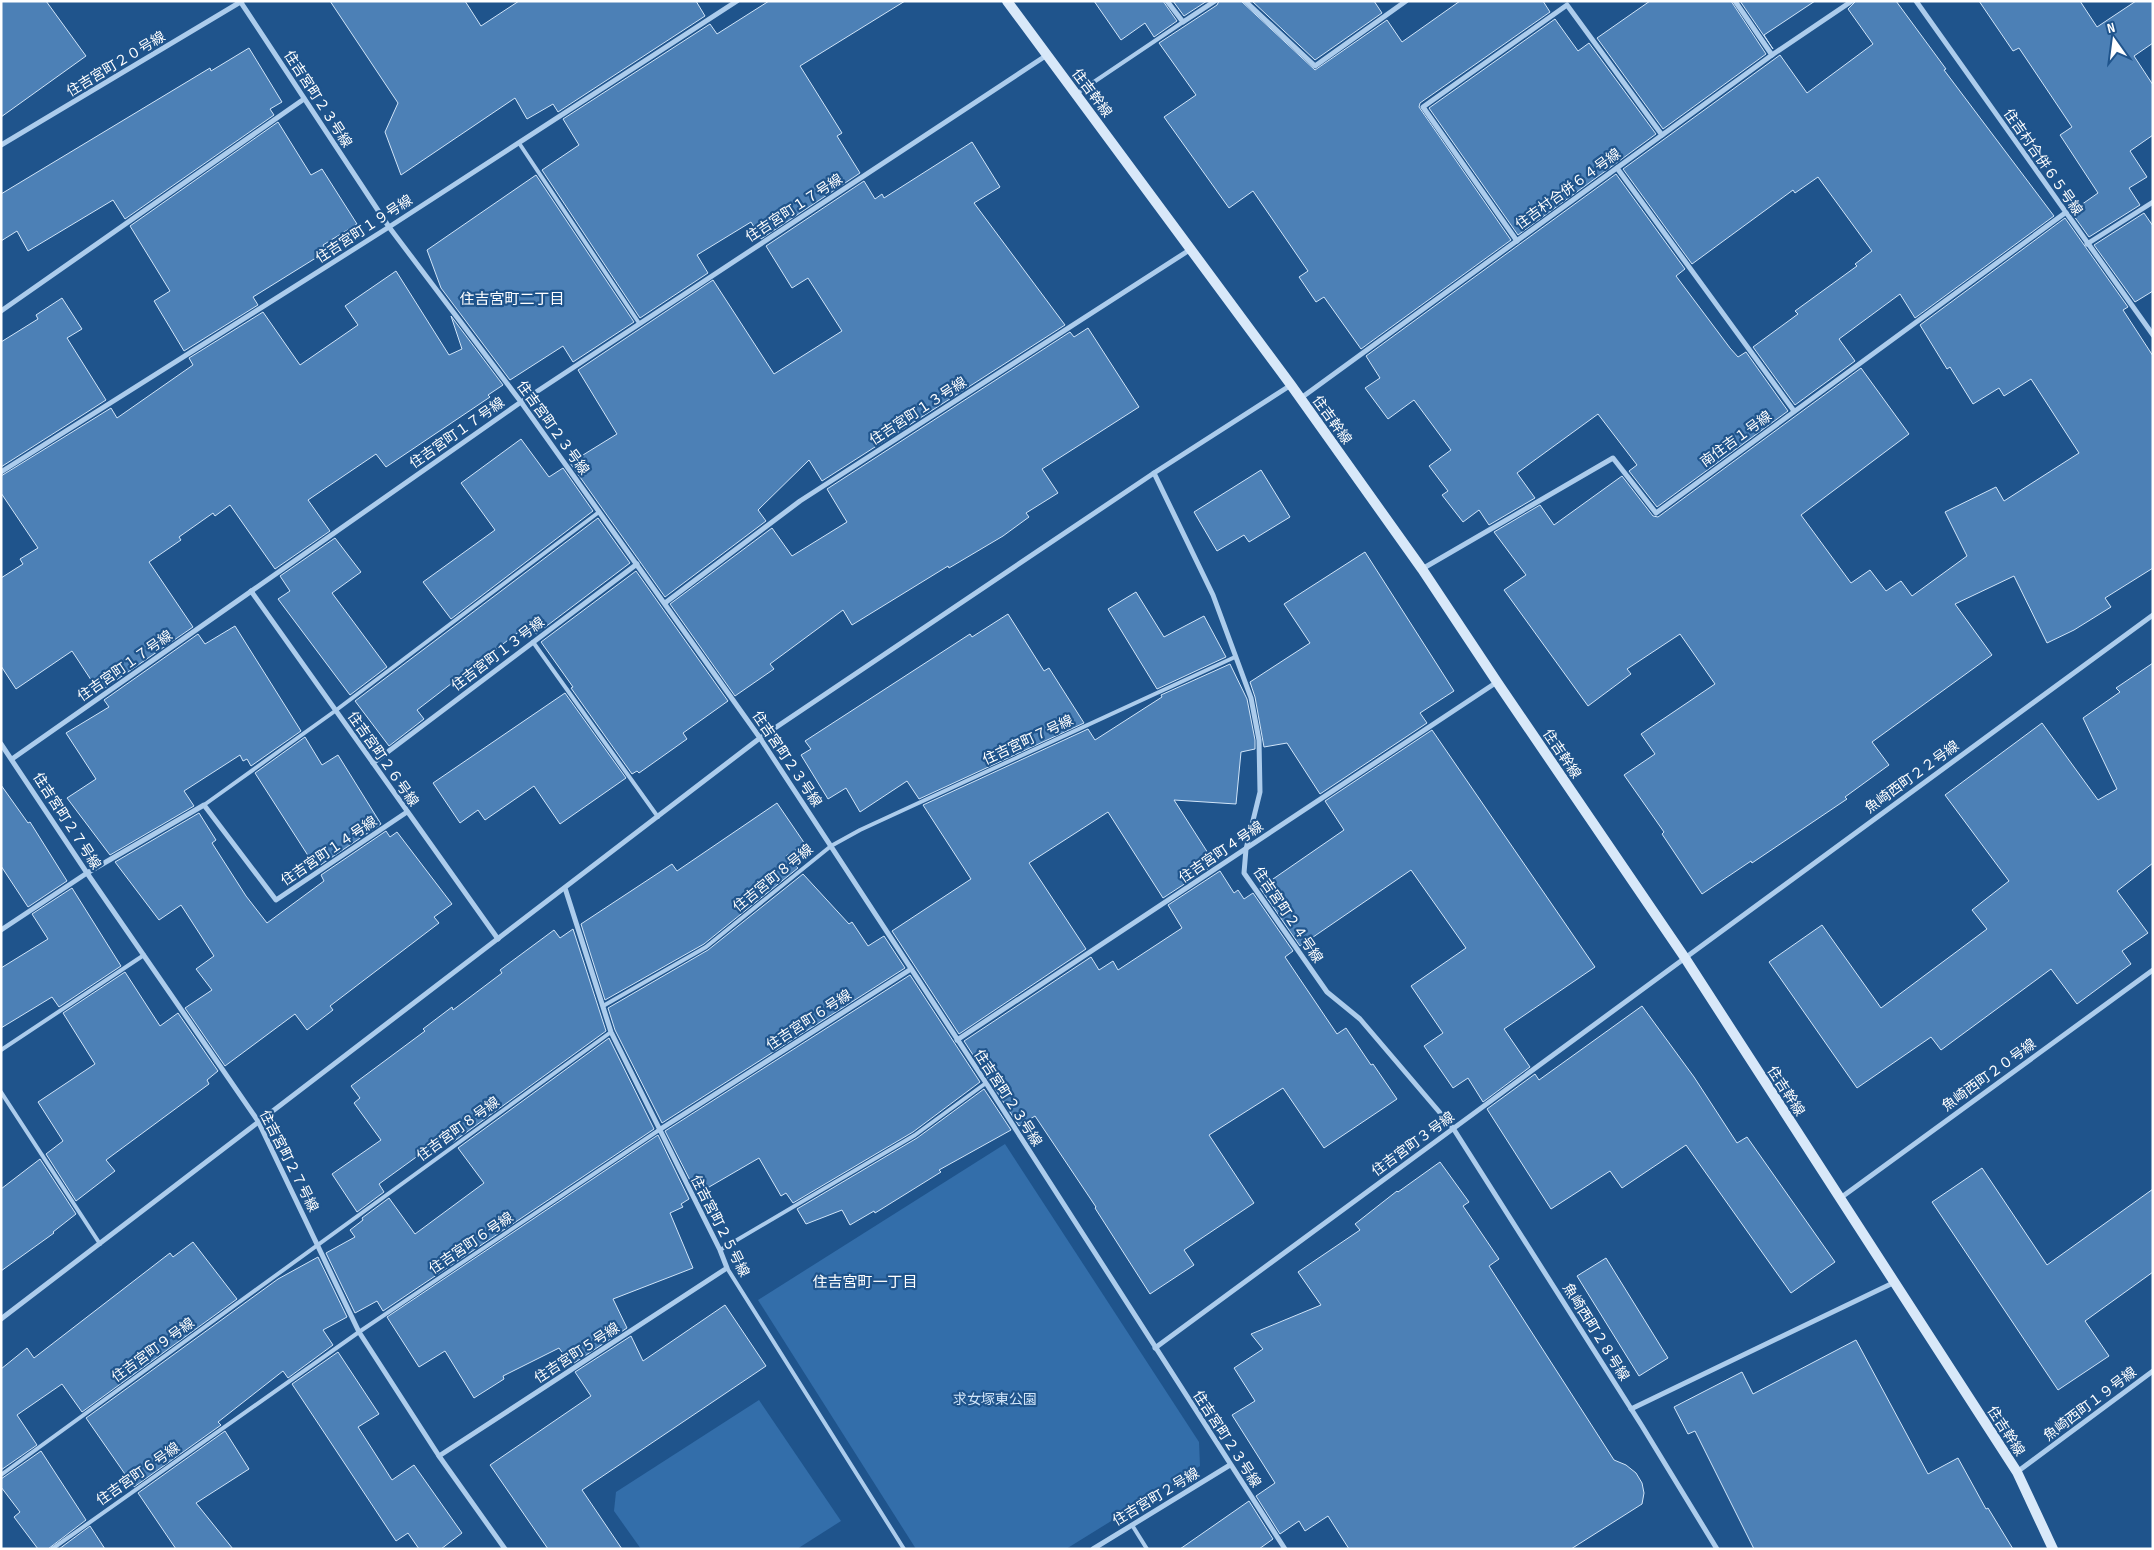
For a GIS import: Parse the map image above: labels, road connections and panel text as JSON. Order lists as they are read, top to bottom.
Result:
{
  "streets": {
    "street": [
      "住吉宮町２０号線",
      "住吉幹線",
      "住吉宮町２３号線",
      "住吉村合併６５号線",
      "住吉村合併６４号線",
      "住吉宮町１７号線",
      "住吉宮町１９号線",
      "住吉宮町１３号線",
      "南住吉１号線",
      "住吉宮町２６号線",
      "魚崎西町２２号線",
      "住吉宮町２７号線",
      "住吉宮町１４号線",
      "住吉宮町４号線",
      "住吉宮町２４号線",
      "住吉宮町６号線",
      "魚崎西町２０号線",
      "住吉宮町３号線",
      "住吉宮町２５号線",
      "魚崎西町２８号線",
      "住吉宮町５号線",
      "魚崎西町１９号線",
      "住吉宮町２号線"
    ],
    "lane": ["住吉宮町７号線", "住吉宮町８号線", "住吉宮町９号線"]
  },
  "crossings": [
    ["住吉宮町２０号線", "住吉宮町２３号線"],
    ["住吉幹線", "住吉村合併６４号線"],
    ["住吉幹線", "住吉宮町１７号線"],
    ["住吉幹線", "住吉宮町１３号線"],
    ["住吉幹線", "南住吉１号線"],
    ["住吉幹線", "魚崎西町２２号線"],
    ["住吉幹線", "住吉宮町４号線"],
    ["住吉幹線", "魚崎西町２０号線"],
    ["住吉幹線", "住吉宮町３号線"],
    ["住吉幹線", "魚崎西町１９号線"],
    ["住吉宮町２３号線", "住吉宮町１７号線"],
    ["住吉宮町２３号線", "住吉宮町１９号線"],
    ["住吉宮町２３号線", "住吉宮町１３号線"],
    ["住吉宮町２３号線", "住吉宮町７号線"],
    ["住吉宮町２３号線", "住吉宮町４号線"],
    ["住吉宮町２３号線", "住吉宮町８号線"],
    ["住吉宮町２３号線", "住吉宮町６号線"],
    ["住吉宮町２３号線", "住吉宮町３号線"],
    ["住吉宮町２３号線", "住吉宮町２号線"],
    ["住吉村合併６５号線", "南住吉１号線"],
    ["住吉宮町１７号線", "住吉宮町２６号線"],
    ["住吉宮町１７号線", "住吉宮町２７号線"],
    ["住吉宮町１３号線", "住吉宮町２６号線"],
    ["住吉宮町７号線", "住吉宮町８号線"],
    ["住吉宮町７号線", "住吉宮町２４号線"],
    ["住吉宮町２６号線", "住吉宮町１４号線"],
    ["魚崎西町２２号線", "住吉宮町３号線"],
    ["住吉宮町２７号線", "住吉宮町８号線"],
    ["住吉宮町２７号線", "住吉宮町６号線"],
    ["住吉宮町２７号線", "住吉宮町９号線"],
    ["住吉宮町２７号線", "住吉宮町５号線"],
    ["住吉宮町４号線", "住吉宮町２４号線"],
    ["住吉宮町８号線", "住吉宮町２５号線"],
    ["住吉宮町８号線", "住吉宮町９号線"],
    ["住吉宮町２４号線", "住吉宮町３号線"],
    ["住吉宮町２４号線", "魚崎西町２８号線"],
    ["住吉宮町６号線", "住吉宮町２５号線"],
    ["住吉宮町３号線", "魚崎西町２８号線"],
    ["住吉宮町２５号線", "住吉宮町５号線"]
  ],
  "districts": ["住吉宮町二丁目", "住吉宮町一丁目"],
  "parks": ["求女塚東公園"],
  "north": "top"
}
